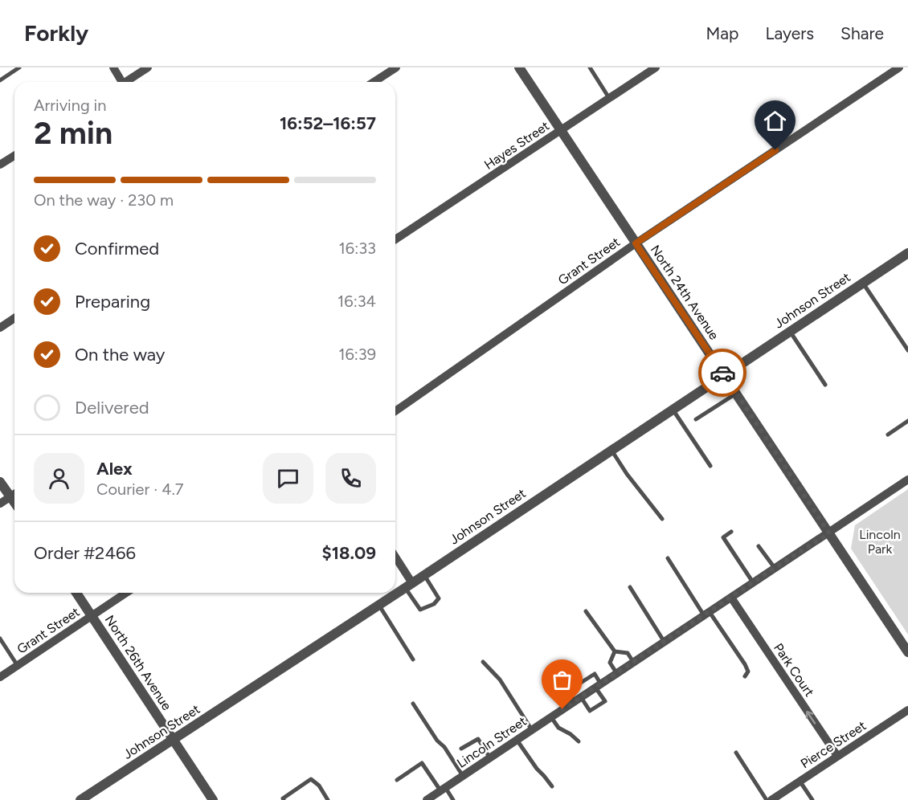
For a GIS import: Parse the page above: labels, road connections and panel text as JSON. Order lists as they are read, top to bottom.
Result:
{
  "streets": {
    "street": [
      "Hayes Street",
      "Grant Street",
      "North 24th Avenue",
      "Johnson Street",
      "North 26th Avenue",
      "Park Court",
      "Lincoln Street",
      "Pierce Street"
    ]
  },
  "crossings": [
    ["Hayes Street", "North 24th Avenue"],
    ["Grant Street", "North 24th Avenue"],
    ["Grant Street", "North 26th Avenue"],
    ["North 24th Avenue", "Johnson Street"],
    ["North 24th Avenue", "Lincoln Street"],
    ["Johnson Street", "North 26th Avenue"],
    ["Park Court", "Lincoln Street"],
    ["Park Court", "Pierce Street"]
  ],
  "one_way": ["Park Court"],
  "parks": ["Lincoln Park"],
  "page": {
    "header": "Forkly",
    "nav": ["Map", "Layers", "Share"],
    "heading": ["2 min", "Arriving in", "16:52–16:57"],
    "panel": [
      "Alex",
      "Courier · 4.7",
      "Order #2466",
      "$18.09"
    ],
    "bar": "On the way · 230 m",
    "list": [
      ["Confirmed", "16:33"],
      ["Preparing", "16:34"],
      ["On the way", "16:39"],
      "Delivered"
    ]
  }
}
